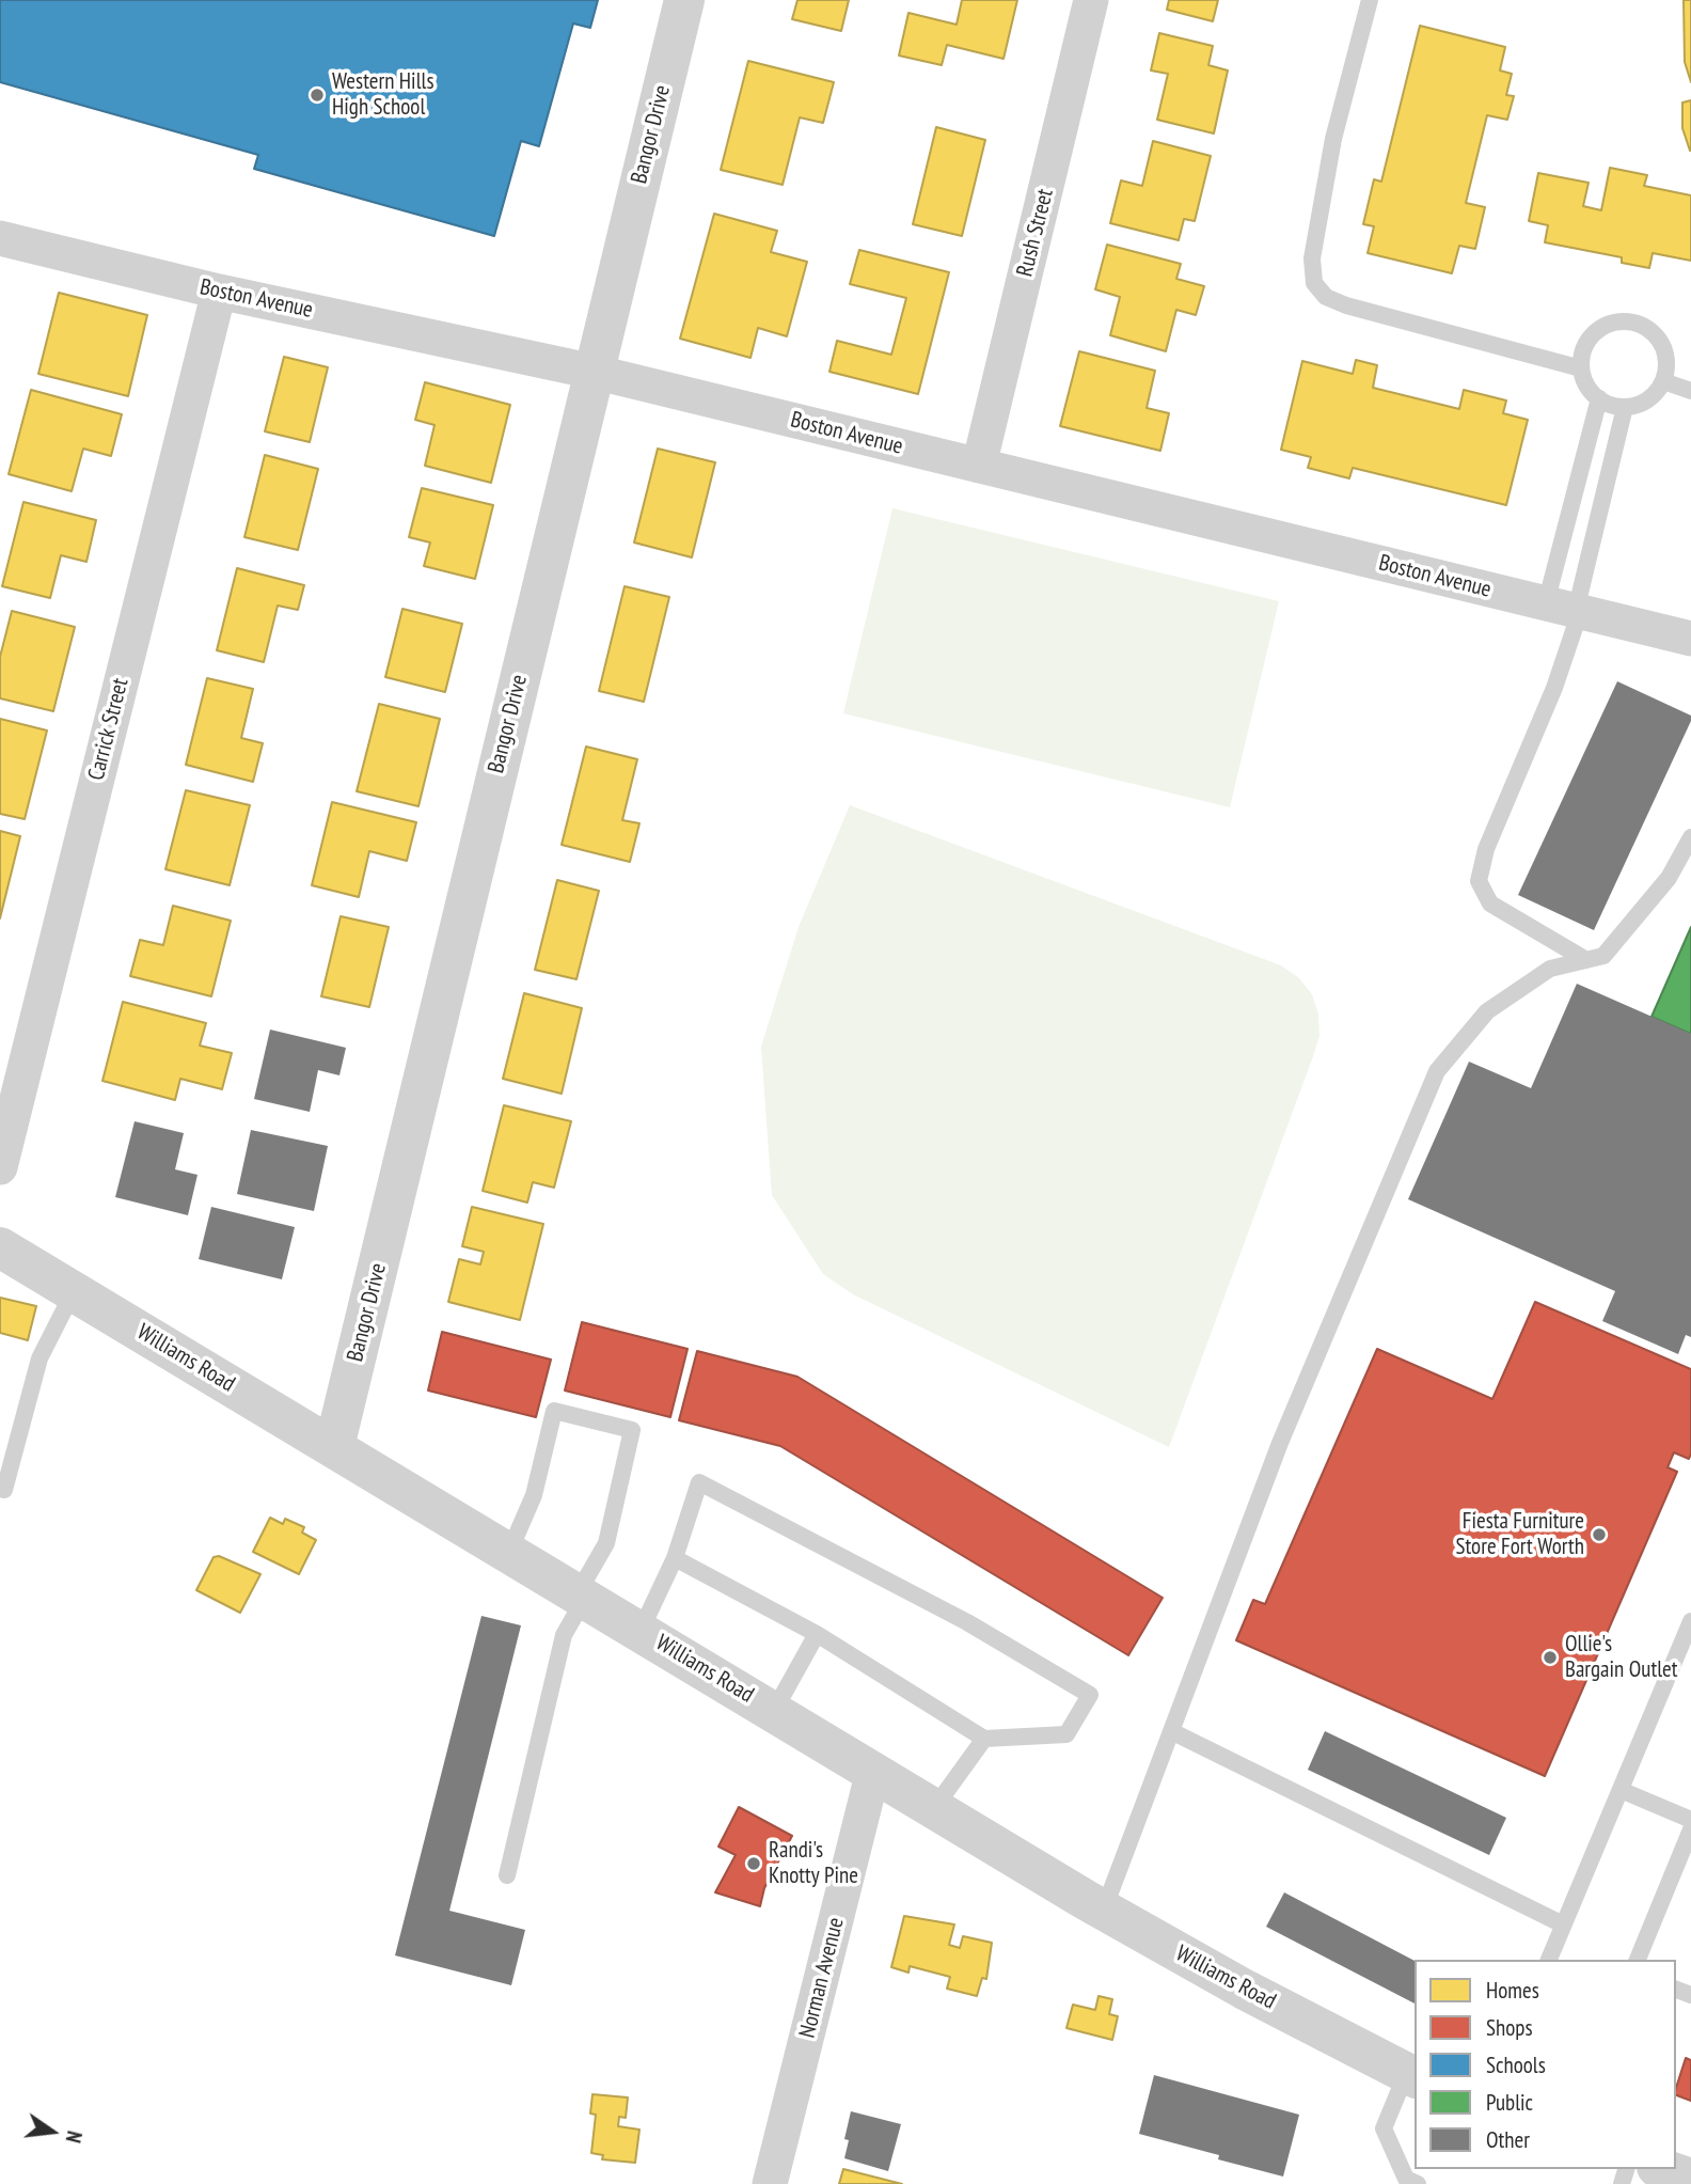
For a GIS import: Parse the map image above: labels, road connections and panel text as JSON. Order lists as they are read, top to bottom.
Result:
{
  "streets": {
    "street": [
      "Bangor Drive",
      "Rush Street",
      "Boston Avenue",
      "Carrick Street",
      "Williams Road",
      "Norman Avenue"
    ]
  },
  "crossings": [
    ["Bangor Drive", "Boston Avenue"],
    ["Bangor Drive", "Williams Road"],
    ["Rush Street", "Boston Avenue"],
    ["Boston Avenue", "Carrick Street"],
    ["Williams Road", "Norman Avenue"]
  ],
  "places": [
    "Western Hills High School",
    "Fiesta Furniture Store Fort Worth",
    "Ollie's Bargain Outlet",
    "Randi's Knotty Pine"
  ],
  "legend": [
    "Homes",
    "Shops",
    "Schools",
    "Public",
    "Other"
  ],
  "north": "right"
}
